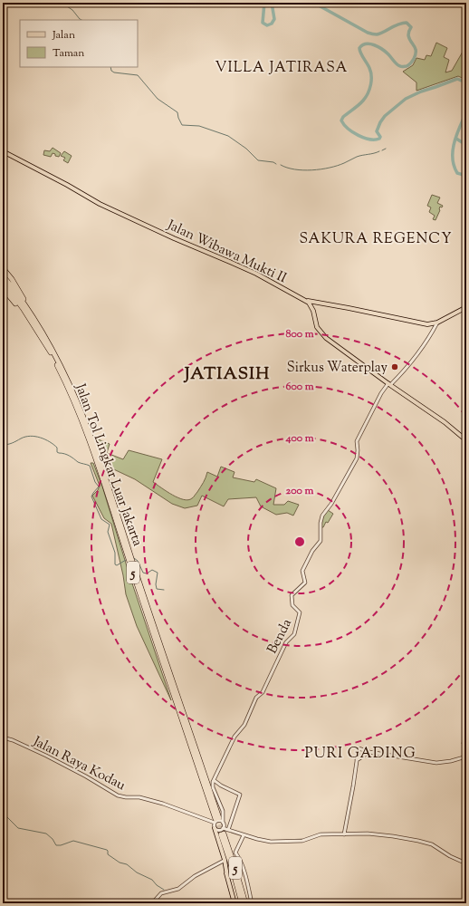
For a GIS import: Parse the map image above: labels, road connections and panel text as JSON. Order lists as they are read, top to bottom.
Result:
{
  "streets": {
    "highway": ["Jalan Tol Lingkar Luar Jakarta", "5"],
    "main road": ["Jalan Wibawa Mukti II"],
    "street": ["Benda", "Jalan Raya Kodau"]
  },
  "crossings": [
    ["Jalan Tol Lingkar Luar Jakarta", "Jalan Raya Kodau"]
  ],
  "districts": [
    "VILLA JATIRASA",
    "SAKURA REGENCY",
    "JATIASIH",
    "PURI GADING"
  ],
  "places": ["Sirkus Waterplay"],
  "legend": ["Jalan", "Taman"],
  "rings": [
    "800 m",
    "600 m",
    "400 m",
    "200 m"
  ]
}
